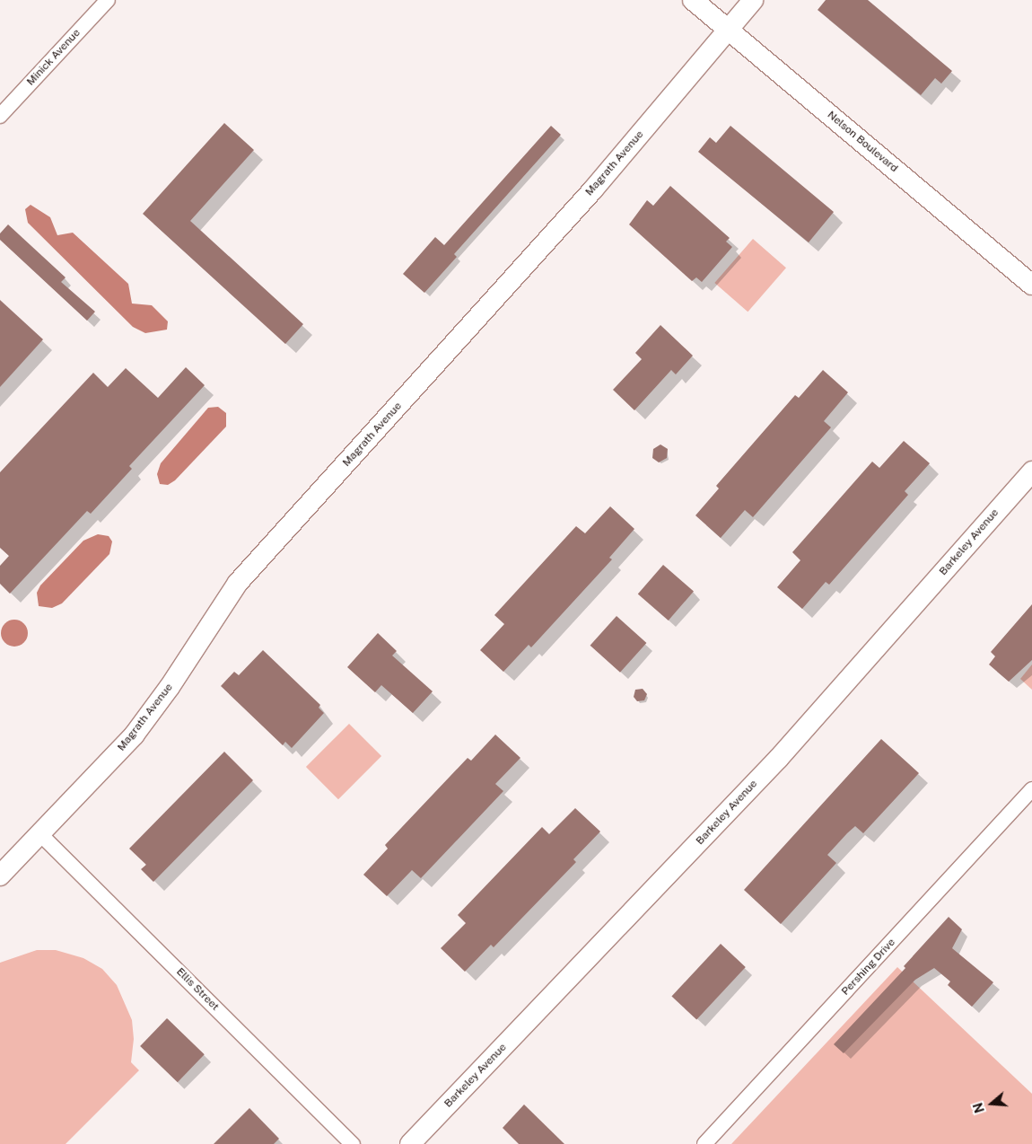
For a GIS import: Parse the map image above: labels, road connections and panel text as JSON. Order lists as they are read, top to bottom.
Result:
{
  "streets": {
    "main road": ["Nelson Boulevard", "Magrath Avenue", "Barkeley Avenue"],
    "street": ["Minick Avenue", "Pershing Drive", "Ellis Street"]
  },
  "crossings": [
    ["Nelson Boulevard", "Magrath Avenue"],
    ["Magrath Avenue", "Ellis Street"]
  ],
  "north": "left"
}
